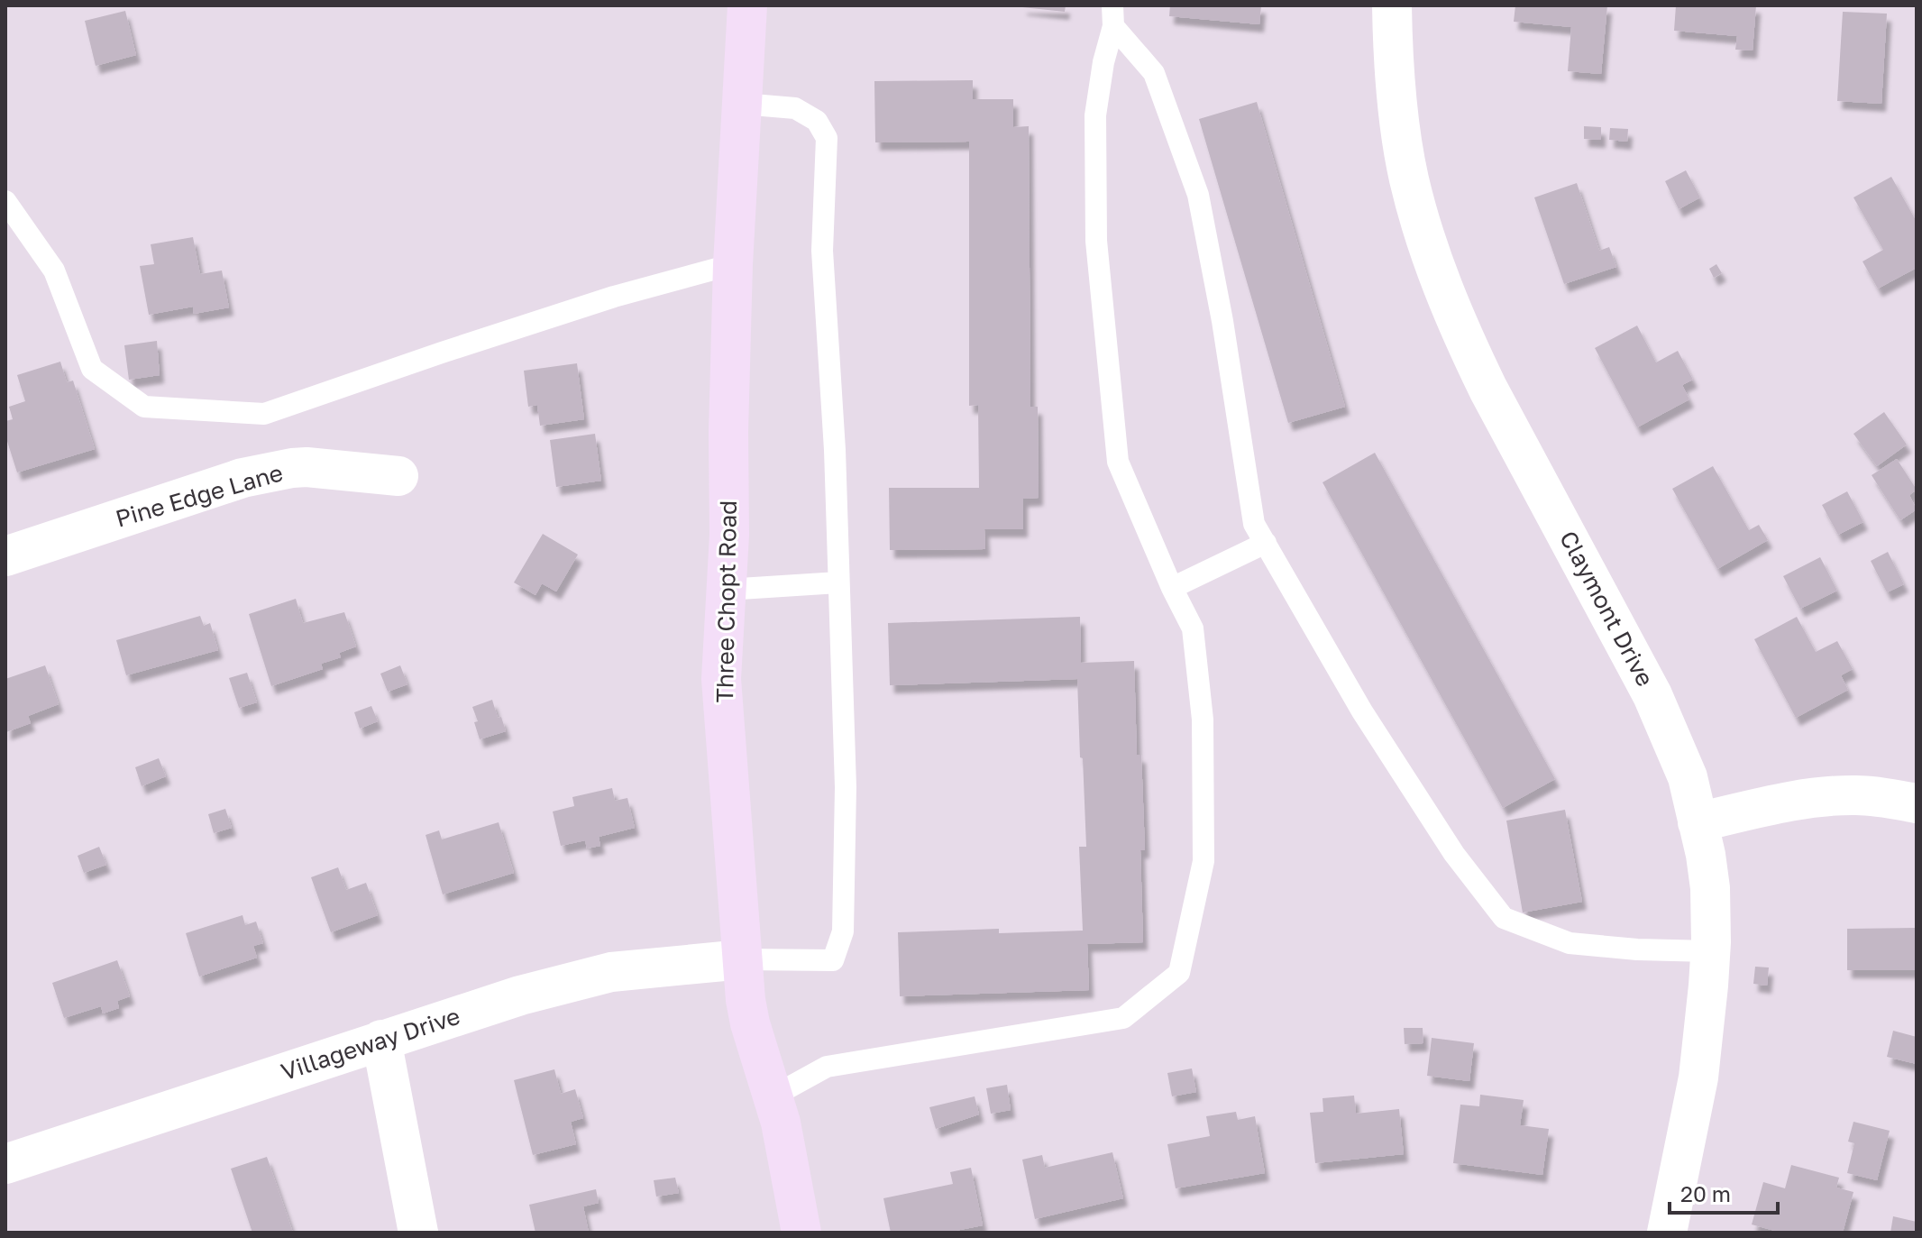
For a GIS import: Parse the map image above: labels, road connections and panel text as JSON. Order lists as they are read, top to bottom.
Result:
{
  "streets": {
    "main road": ["Three Chopt Road"],
    "street": ["Pine Edge Lane", "Claymont Drive", "Villageway Drive"]
  },
  "crossings": [
    ["Three Chopt Road", "Villageway Drive"]
  ],
  "scale_bar": "20 m"
}
